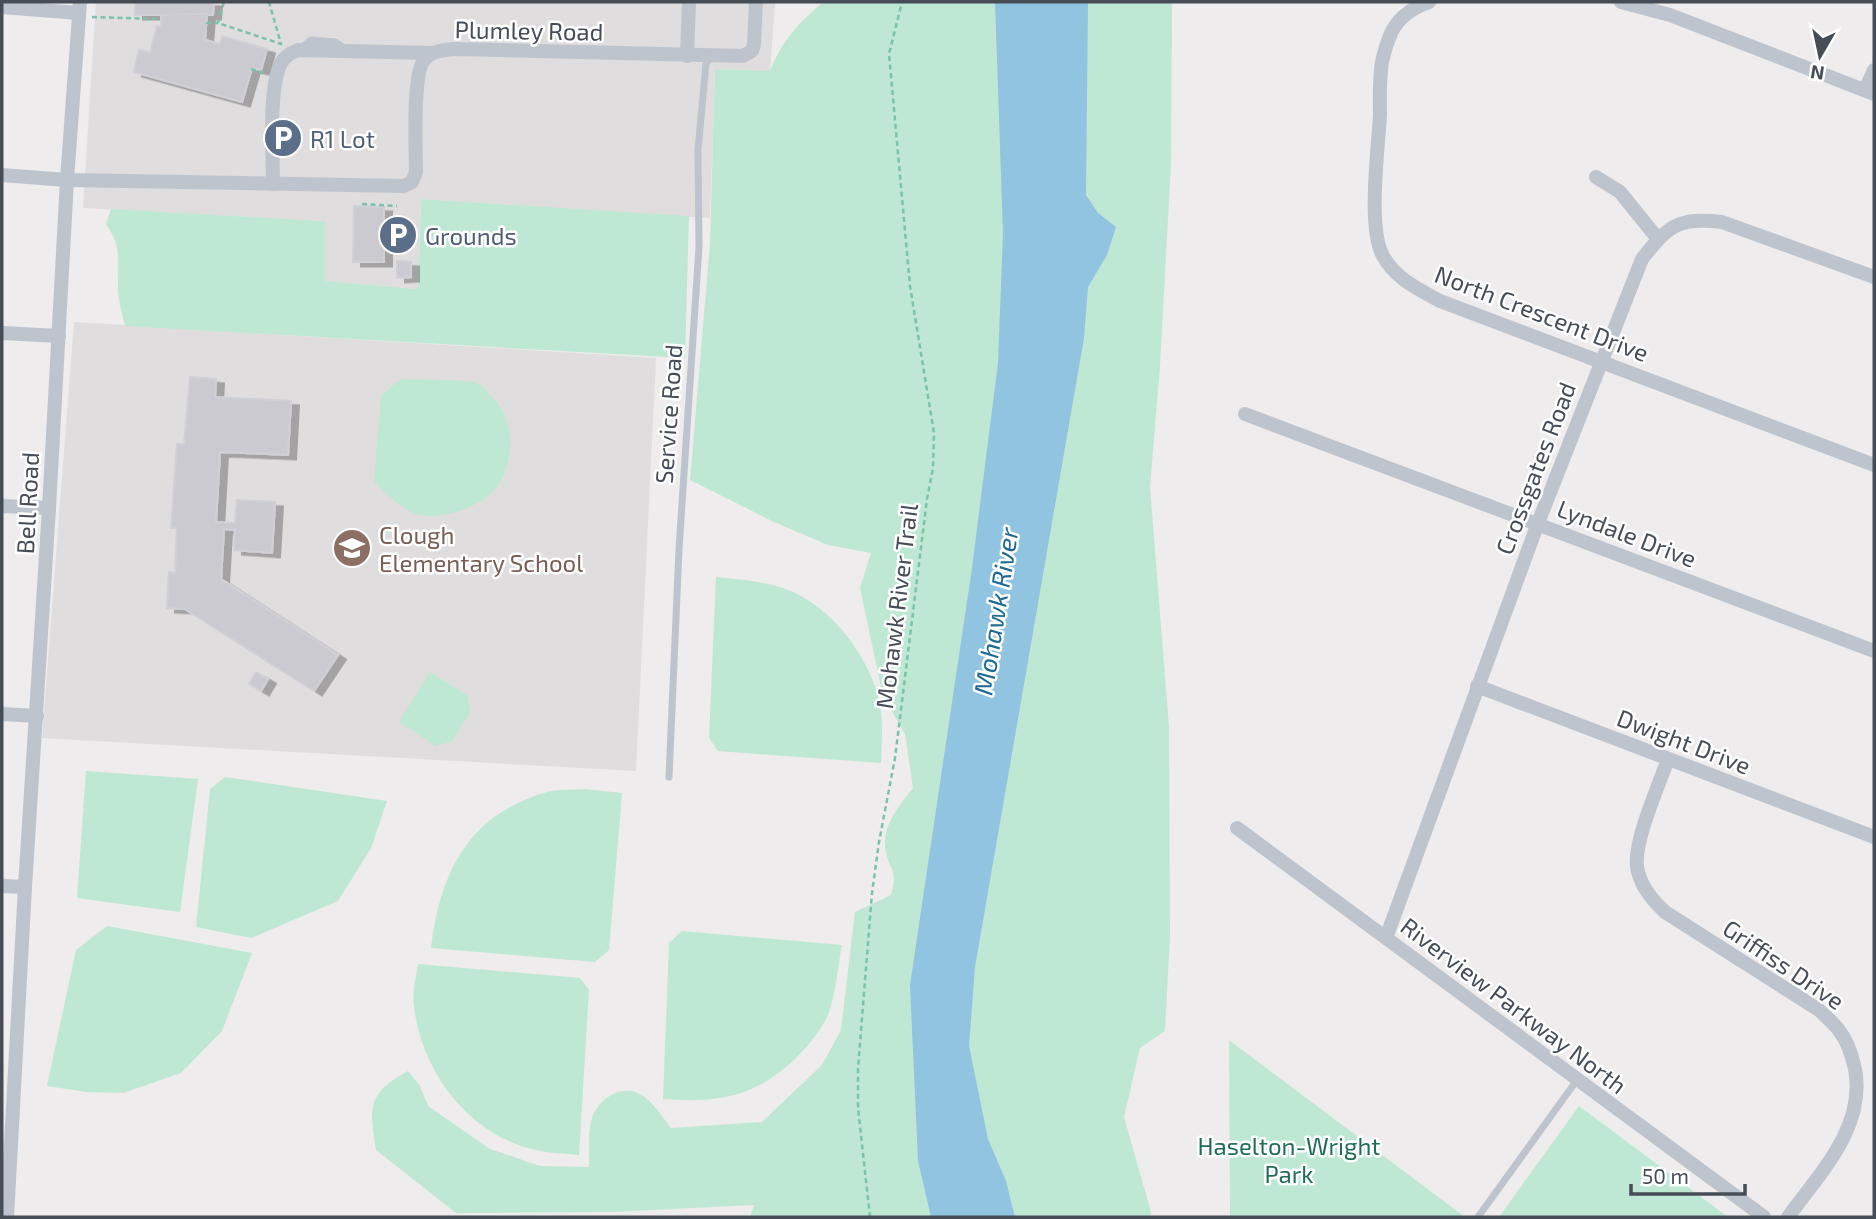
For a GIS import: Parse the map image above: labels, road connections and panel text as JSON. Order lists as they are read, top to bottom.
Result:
{
  "streets": {
    "street": [
      "Plumley Road",
      "North Crescent Drive",
      "Crossgates Road",
      "Bell Road",
      "Lyndale Drive",
      "Dwight Drive",
      "Griffiss Drive",
      "Riverview Parkway North"
    ],
    "lane": ["Service Road"],
    "path": ["Mohawk River Trail"]
  },
  "crossings": [
    ["Plumley Road", "Service Road"],
    ["Plumley Road", "Bell Road"],
    ["North Crescent Drive", "Crossgates Road"],
    ["Crossgates Road", "Lyndale Drive"],
    ["Crossgates Road", "Dwight Drive"],
    ["Crossgates Road", "Riverview Parkway North"],
    ["Dwight Drive", "Griffiss Drive"]
  ],
  "water": ["Mohawk River"],
  "parks": ["Haselton-Wright Park"],
  "places": {
    "parking": ["R1 Lot", "Grounds"],
    "school or university": ["Clough Elementary School"]
  },
  "scale_bar": "50 m",
  "north": "bottom"
}
